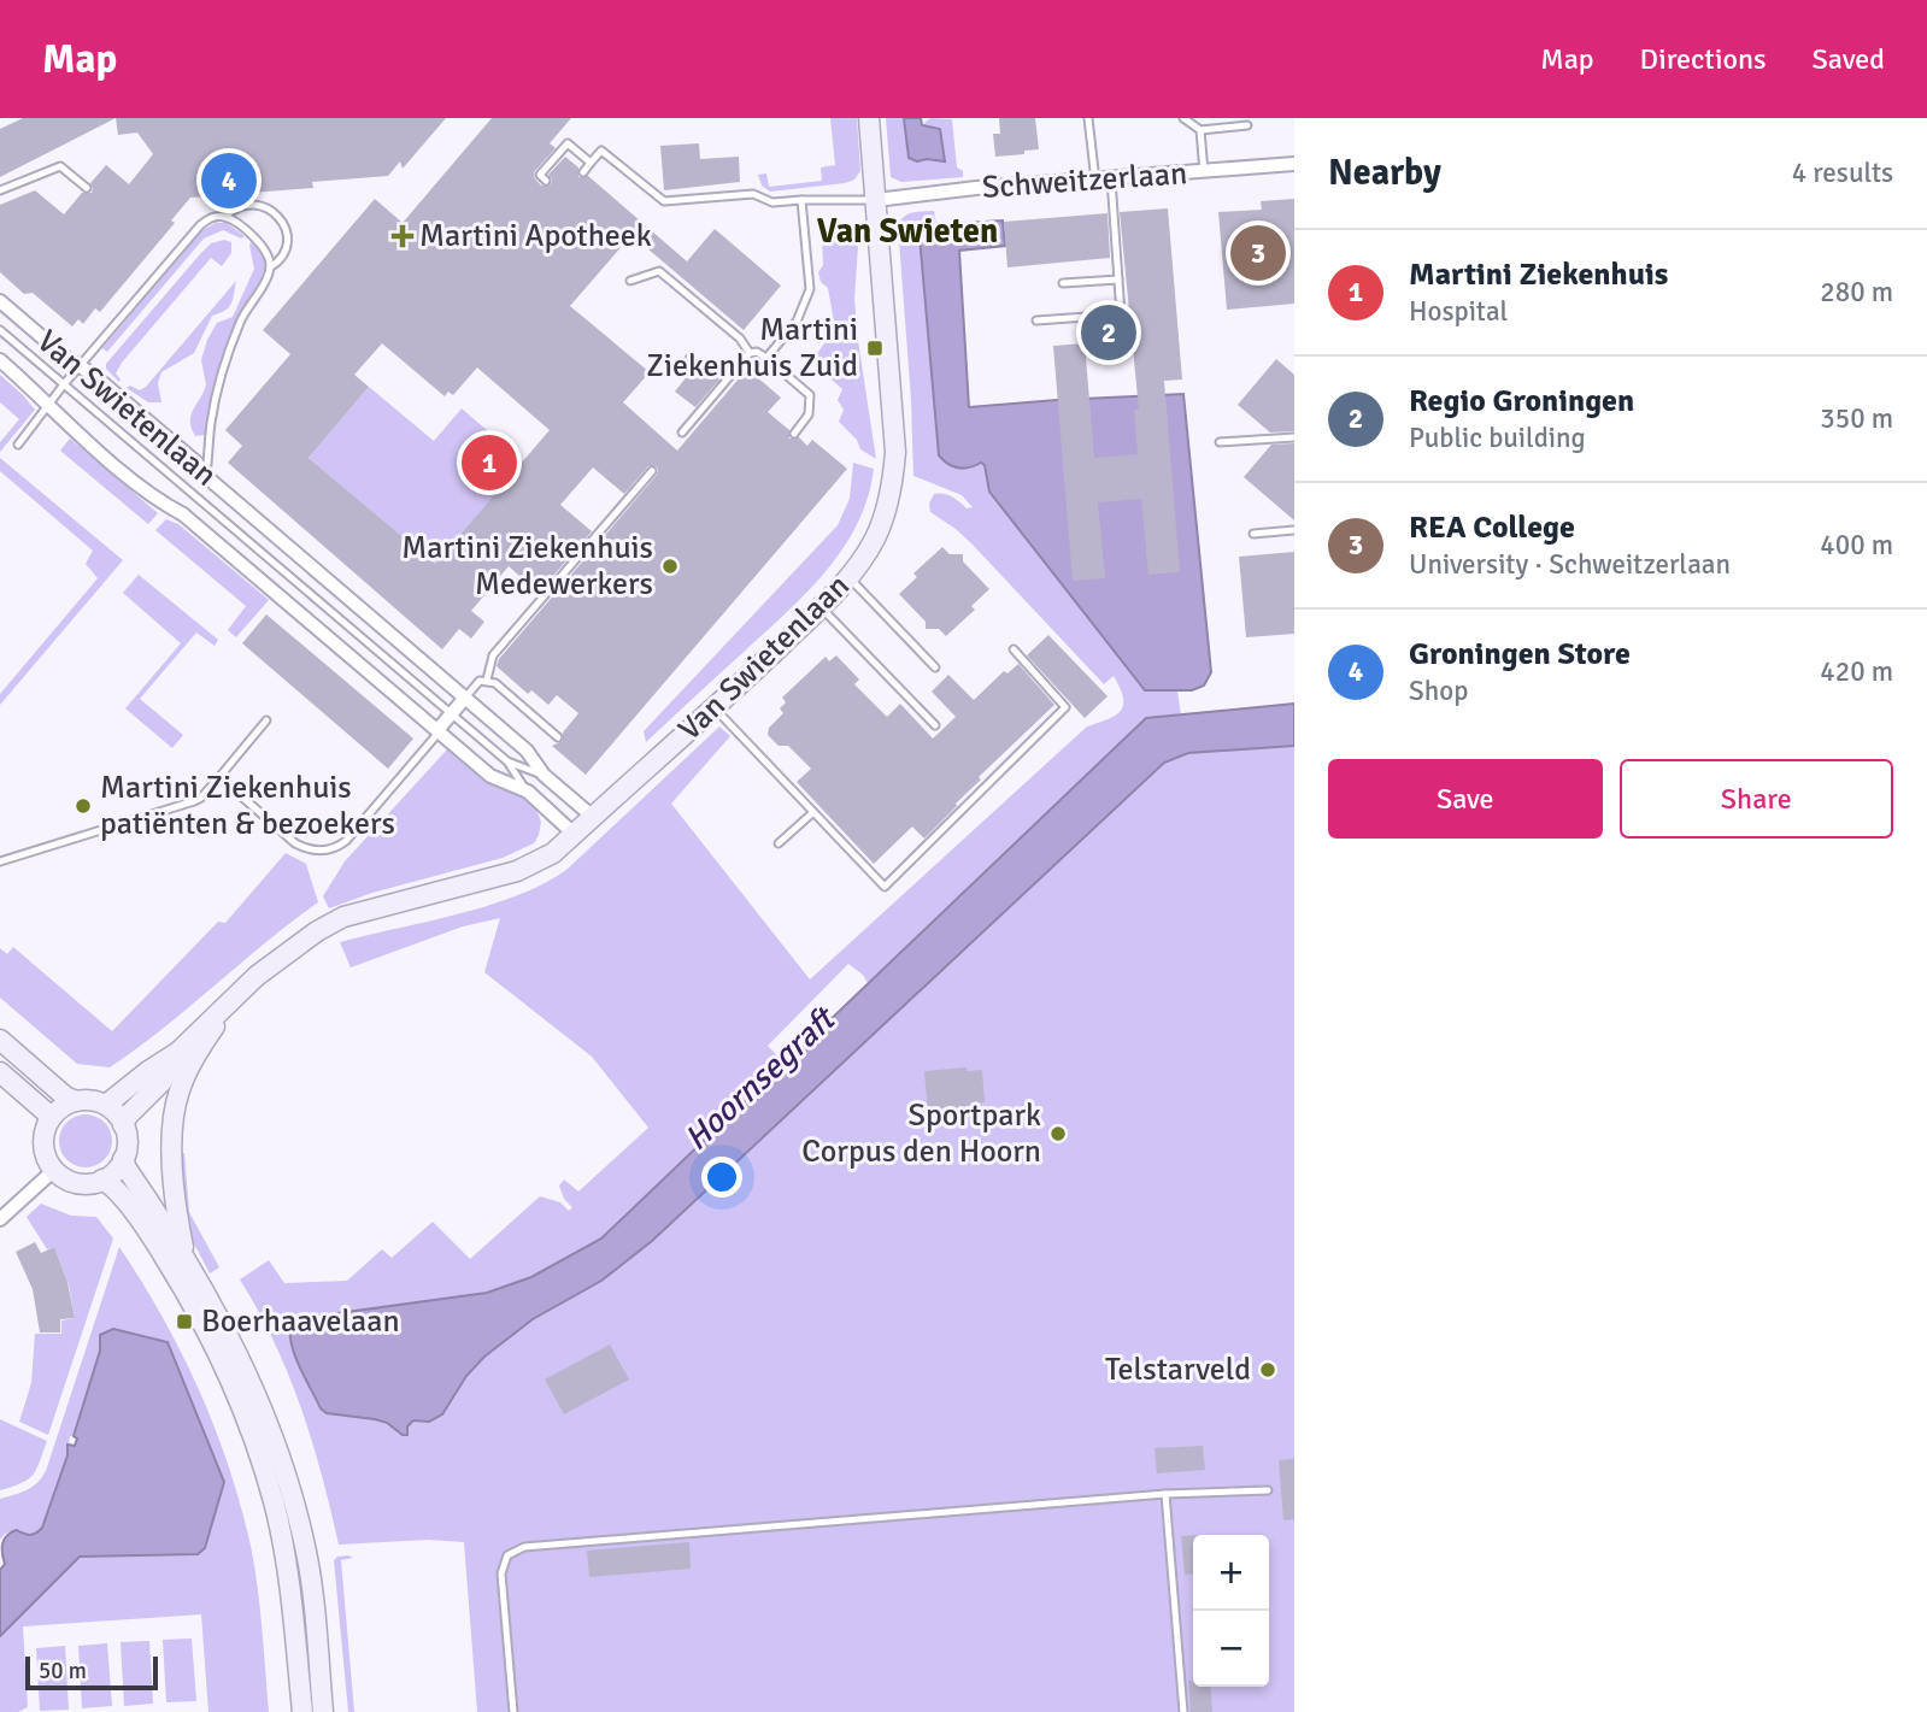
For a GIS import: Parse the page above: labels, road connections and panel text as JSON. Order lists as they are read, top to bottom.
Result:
{
  "streets": {
    "main road": ["Van Swietenlaan"],
    "street": ["Schweitzerlaan"]
  },
  "crossings": [
    ["Schweitzerlaan", "Van Swietenlaan"]
  ],
  "districts": ["Van Swieten"],
  "water": ["Hoornsegraft"],
  "places": {
    "health": ["Martini Apotheek"],
    "transit": ["Martini Ziekenhuis Zuid", "Boerhaavelaan"],
    "other": [
      "Martini Ziekenhuis Medewerkers",
      "Martini Ziekenhuis patiënten & bezoekers",
      "Sportpark Corpus den Hoorn",
      "Telstarveld"
    ]
  },
  "scale_bar": "50 m",
  "page": {
    "header": "Map",
    "nav": ["Map", "Directions", "Saved"],
    "heading": ["Nearby", "4 results"],
    "pins": [
      "4",
      "3",
      "2",
      "1"
    ],
    "list": [
      {
        "mark": "1",
        "name": "Martini Ziekenhuis",
        "note": "Hospital",
        "value": "280 m"
      },
      {
        "mark": "2",
        "name": "Regio Groningen",
        "note": "Public building",
        "value": "350 m"
      },
      {
        "mark": "3",
        "name": "REA College",
        "note": "University · Schweitzerlaan",
        "value": "400 m"
      },
      {
        "mark": "4",
        "name": "Groningen Store",
        "note": "Shop",
        "value": "420 m"
      }
    ],
    "buttons": ["Save", "Share"],
    "map_buttons": ["+", "−"],
    "scale": "50 m"
  }
}
